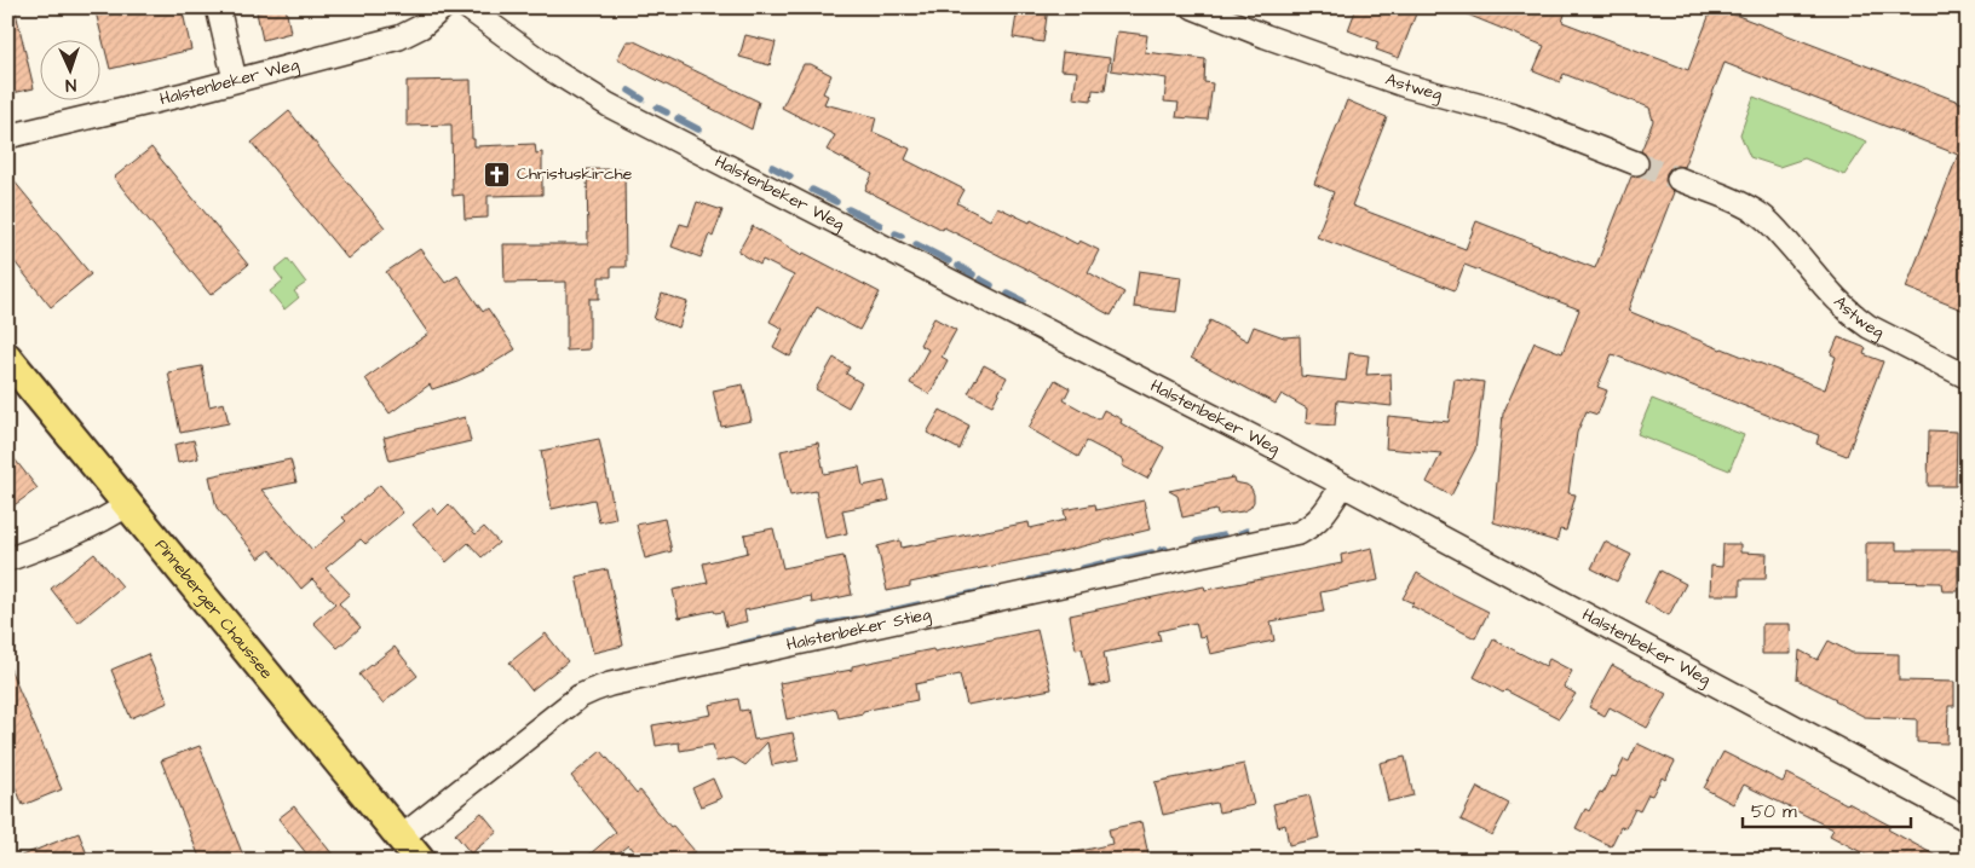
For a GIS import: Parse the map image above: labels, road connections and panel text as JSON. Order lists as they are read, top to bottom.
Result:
{
  "streets": {
    "main road": ["Pinneberger Chaussee"],
    "street": ["Halstenbeker Weg", "Astweg", "Halstenbeker Stieg"]
  },
  "crossings": [
    ["Halstenbeker Weg", "Halstenbeker Stieg"],
    ["Pinneberger Chaussee", "Halstenbeker Stieg"]
  ],
  "places": {
    "church": ["Christuskirche"]
  },
  "scale_bar": "50 m",
  "north": "bottom"
}
